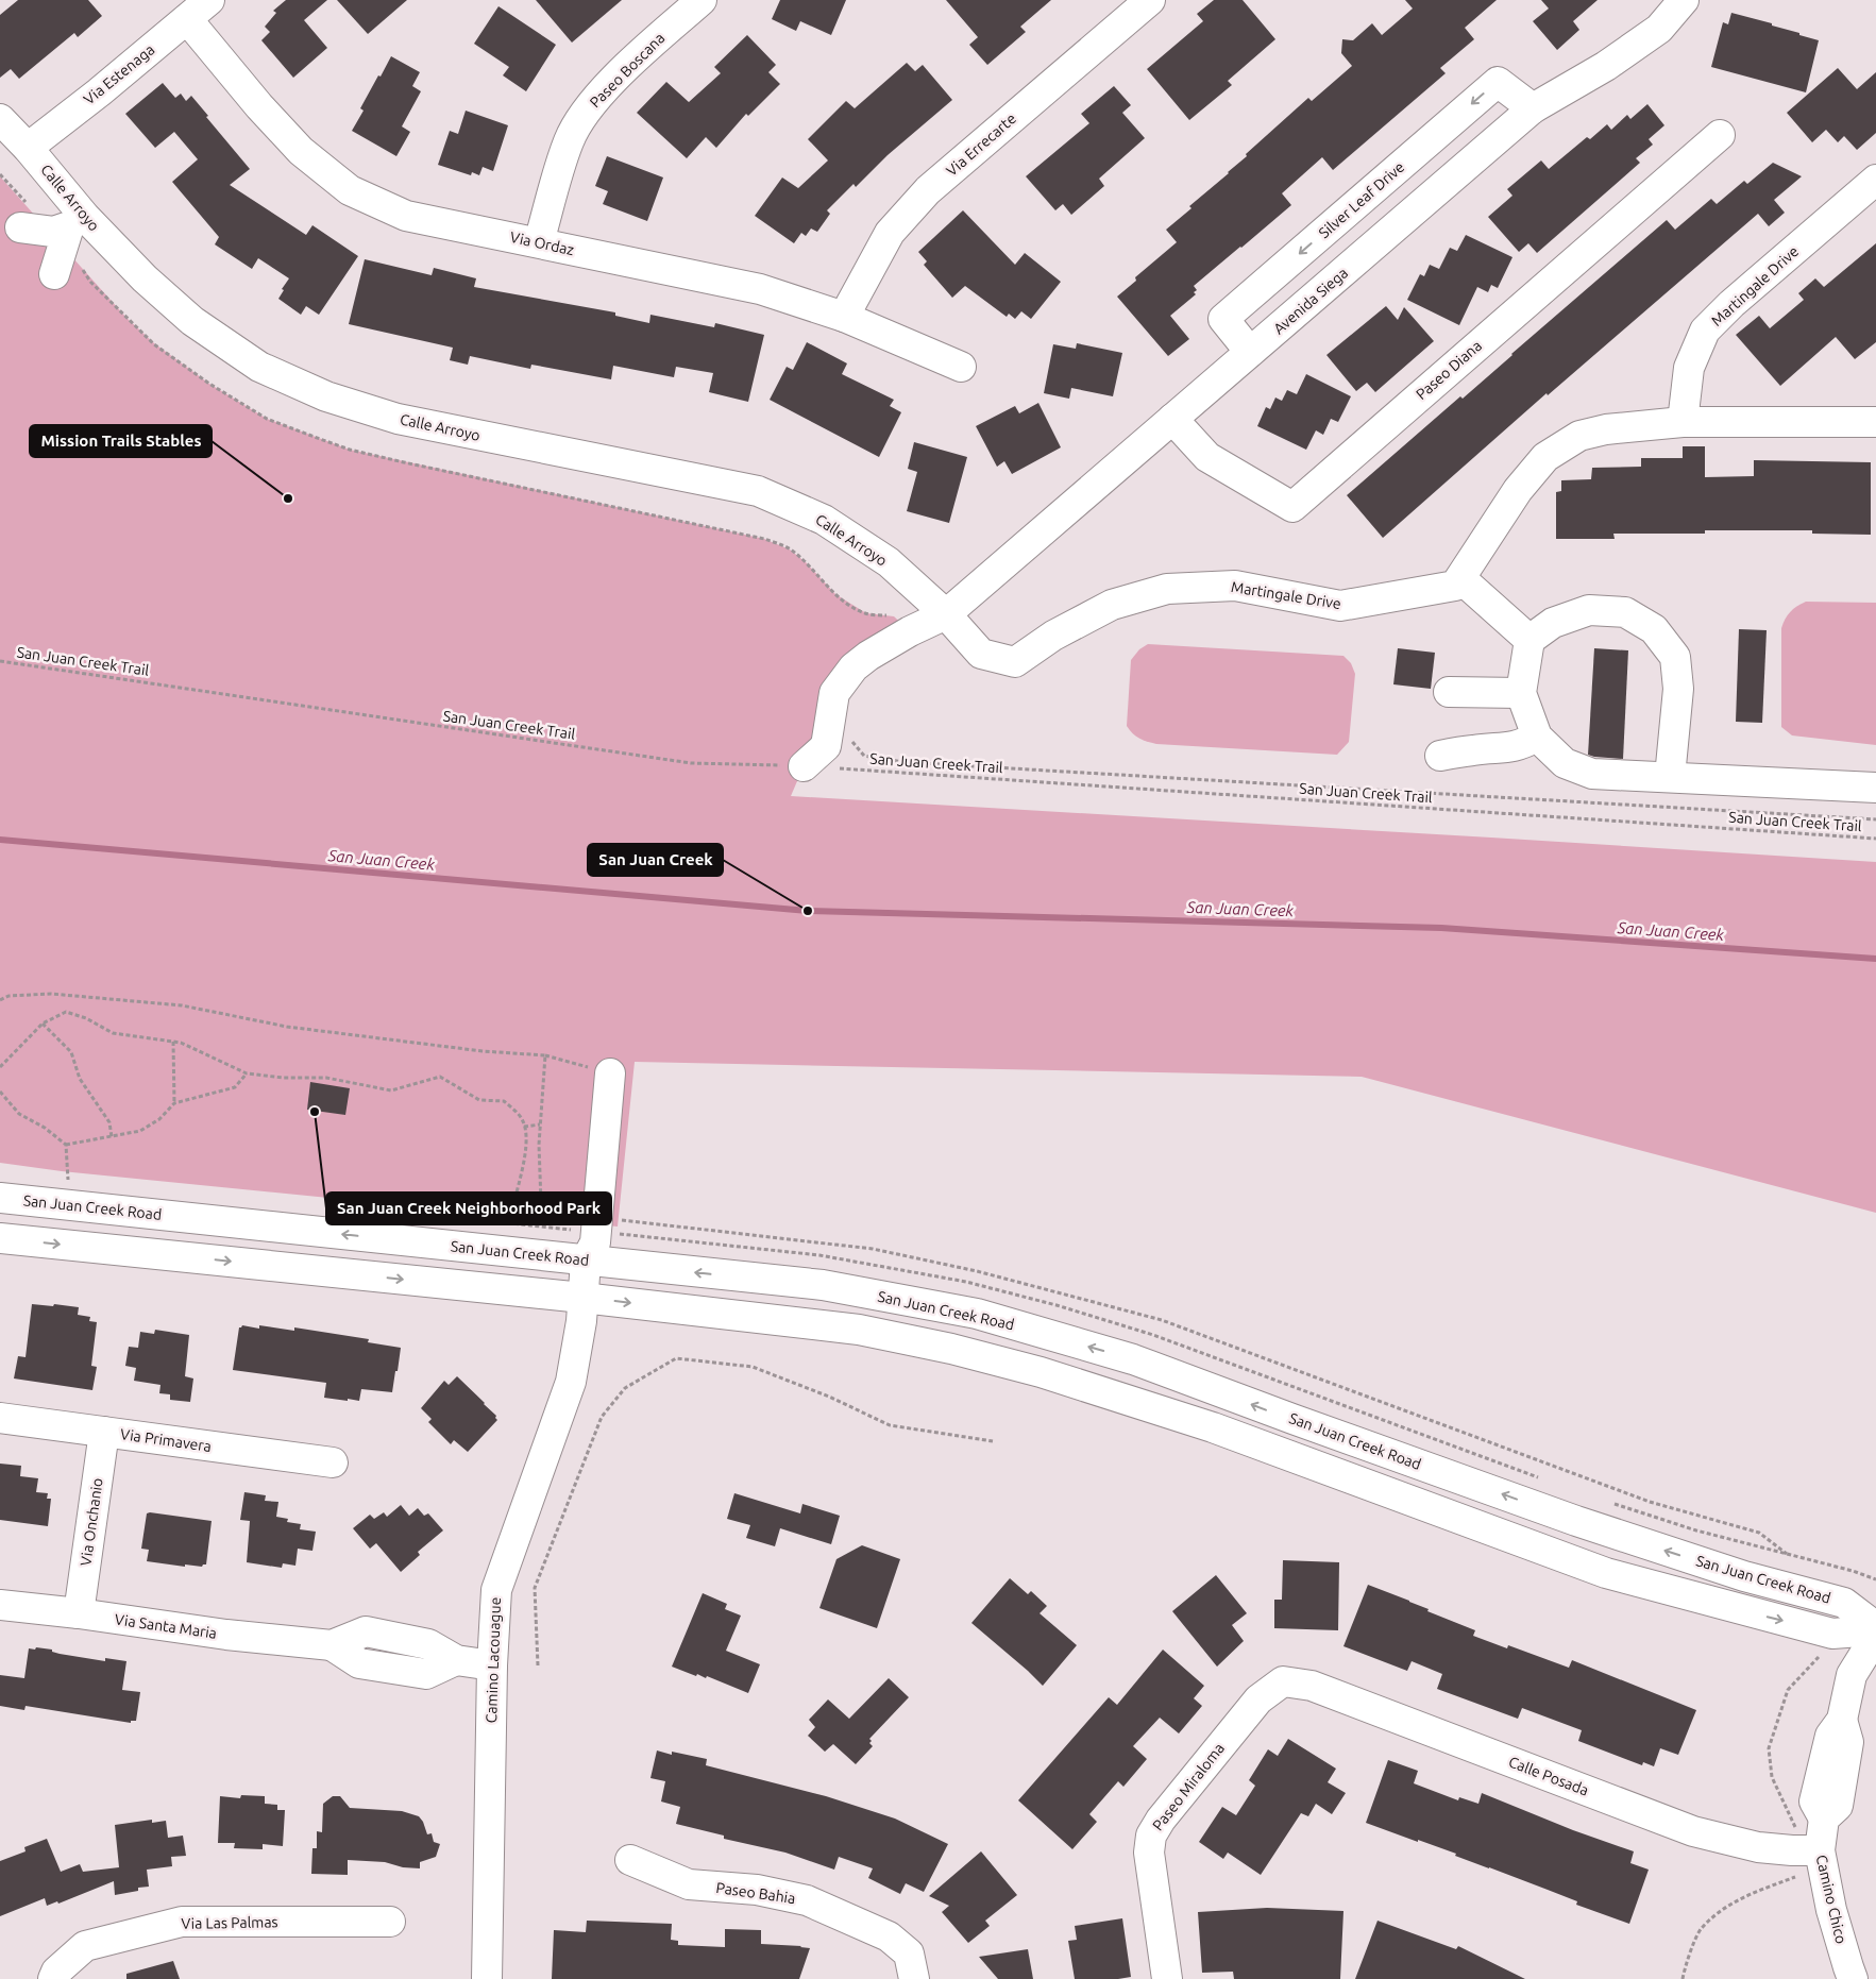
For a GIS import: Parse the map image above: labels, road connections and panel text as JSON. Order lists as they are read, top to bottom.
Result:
{
  "streets": {
    "street": [
      "Paseo Boscana",
      "Via Estenaga",
      "Via Errecarte",
      "Calle Arroyo",
      "Silver Leaf Drive",
      "Via Ordaz",
      "Martingale Drive",
      "Avenida Siega",
      "Paseo Diana",
      "San Juan Creek Road",
      "Via Primavera",
      "Via Onchanio",
      "Via Santa Maria",
      "Camino Lacouague",
      "Calle Posada",
      "Paseo Miraloma",
      "Paseo Bahia",
      "Camino Chico",
      "Via Las Palmas"
    ],
    "path": ["San Juan Creek Trail"]
  },
  "crossings": [
    ["Paseo Boscana", "Via Ordaz"],
    ["Via Estenaga", "Calle Arroyo"],
    ["Via Estenaga", "Via Ordaz"],
    ["Via Errecarte", "Via Ordaz"],
    ["Calle Arroyo", "Martingale Drive"],
    ["Calle Arroyo", "Avenida Siega"],
    ["Silver Leaf Drive", "Avenida Siega"],
    ["Martingale Drive", "Avenida Siega"],
    ["Avenida Siega", "Paseo Diana"],
    ["Avenida Siega", "San Juan Creek Trail"],
    ["San Juan Creek Road", "Camino Lacouague"],
    ["Via Primavera", "Via Onchanio"],
    ["Via Onchanio", "Via Santa Maria"],
    ["Via Santa Maria", "Camino Lacouague"],
    ["Calle Posada", "Paseo Miraloma"],
    ["Calle Posada", "Camino Chico"]
  ],
  "one_way": ["Silver Leaf Drive"],
  "water": ["San Juan Creek"],
  "places": ["Mission Trails Stables", "San Juan Creek", "San Juan Creek Neighborhood Park"]
}
